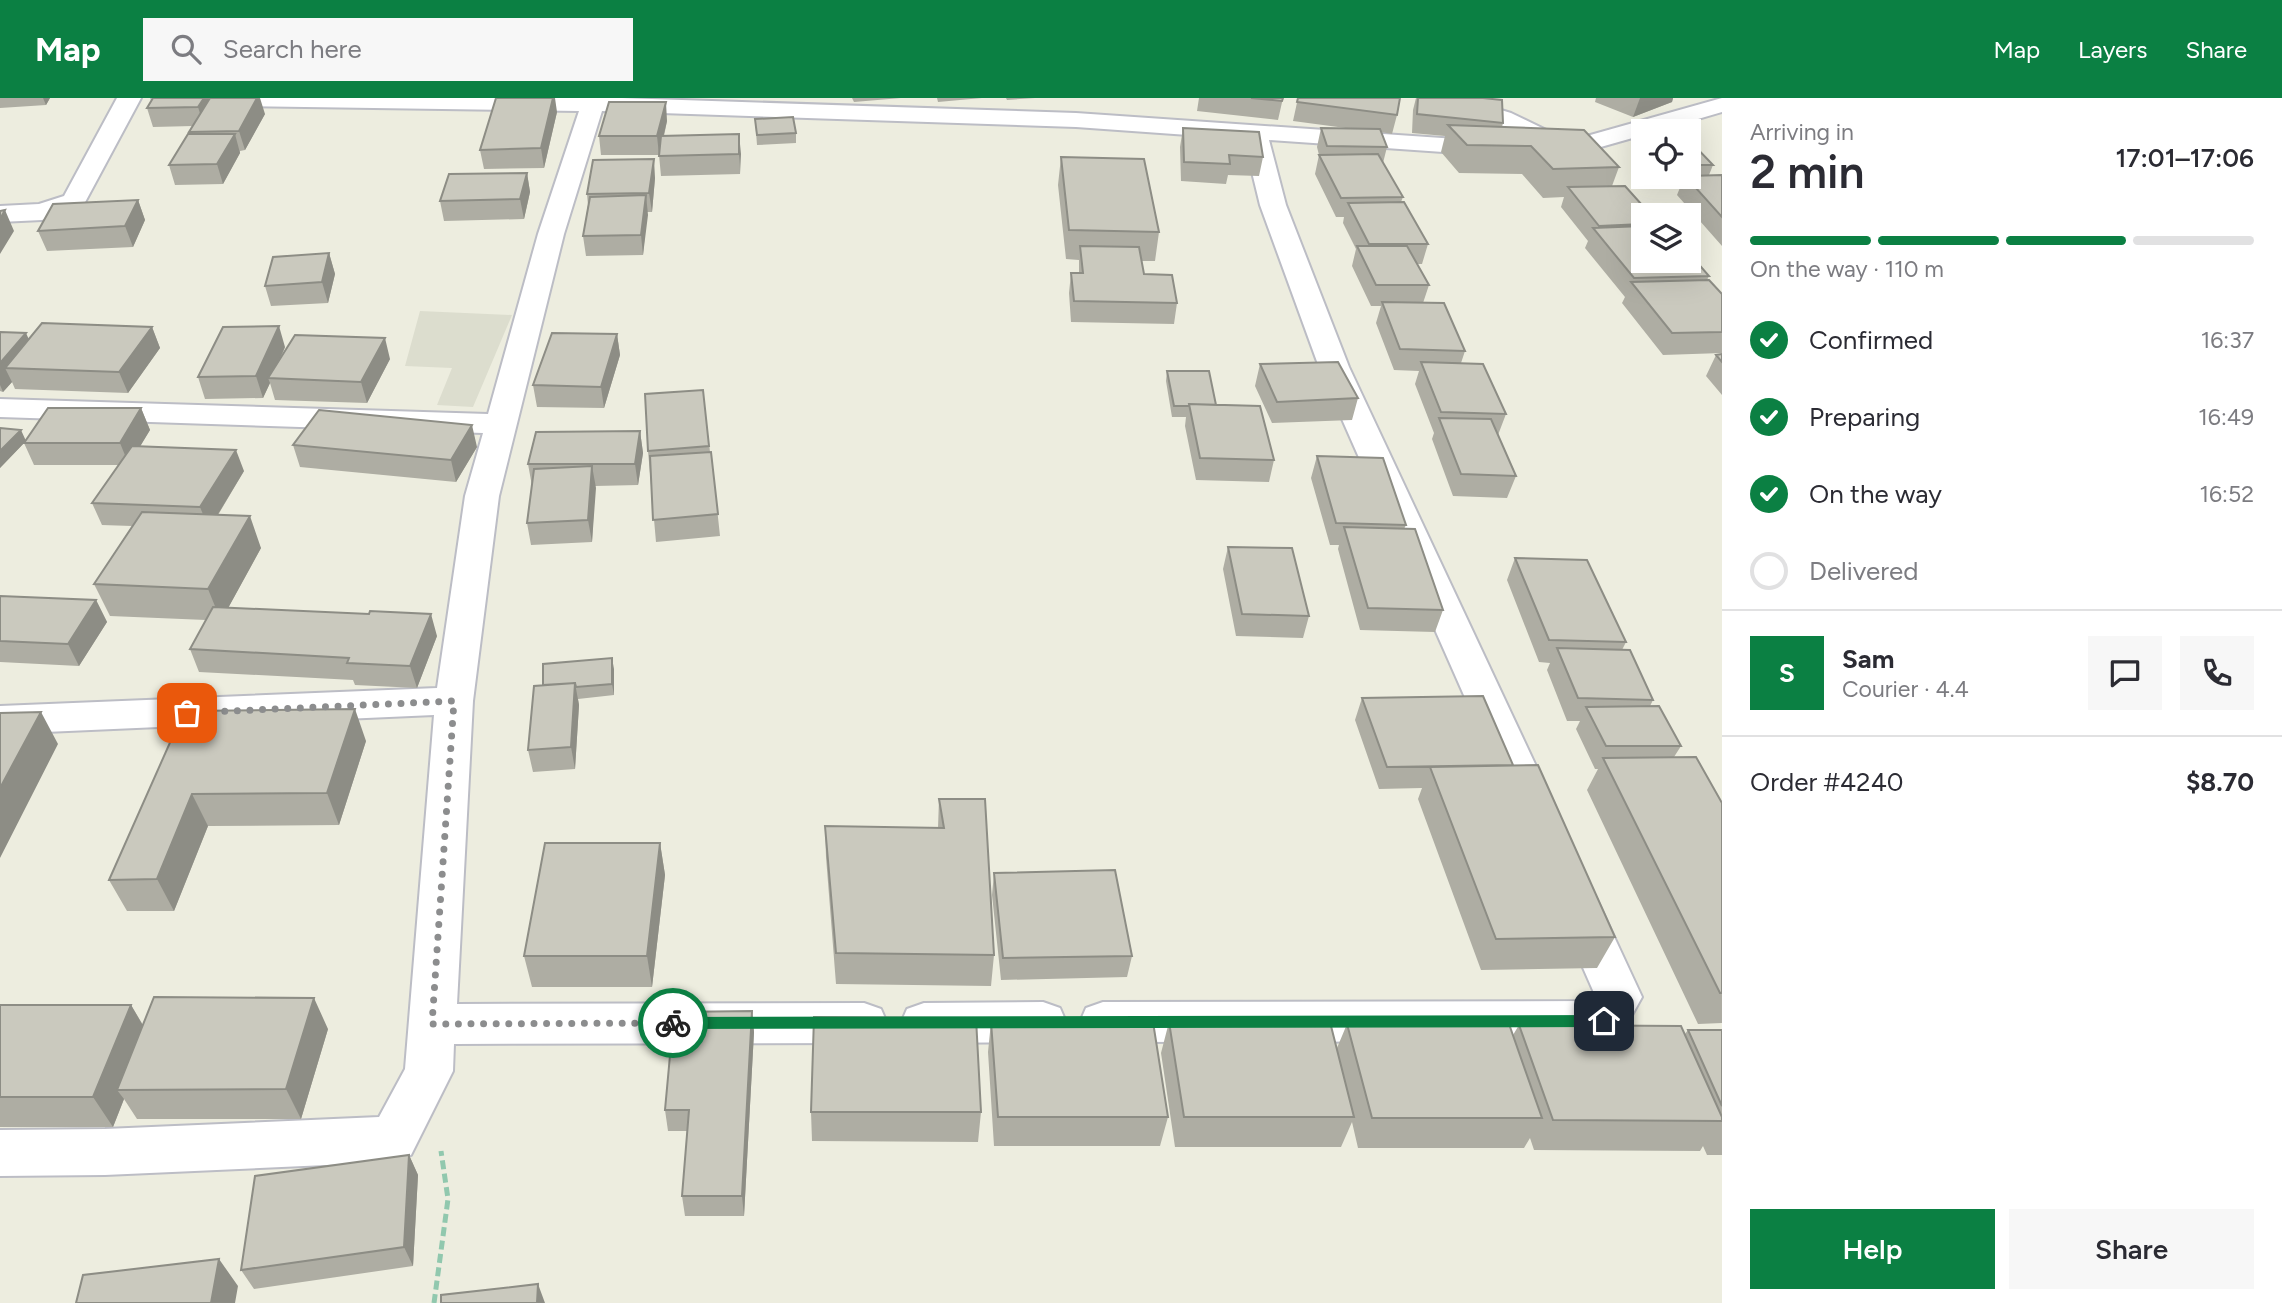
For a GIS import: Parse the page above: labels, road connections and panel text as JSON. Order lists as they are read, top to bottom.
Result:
{
  "page": {
    "header": "Map",
    "search": "Search here",
    "nav": ["Map", "Layers", "Share"],
    "heading": ["2 min", "Arriving in", "17:01–17:06"],
    "panel": [
      "Sam",
      "Courier · 4.4",
      "Order #4240",
      "$8.70"
    ],
    "bar": "On the way · 110 m",
    "list": [
      ["Confirmed", "16:37"],
      ["Preparing", "16:49"],
      ["On the way", "16:52"],
      "Delivered"
    ],
    "round": "S",
    "buttons": ["Help", "Share"]
  }
}
